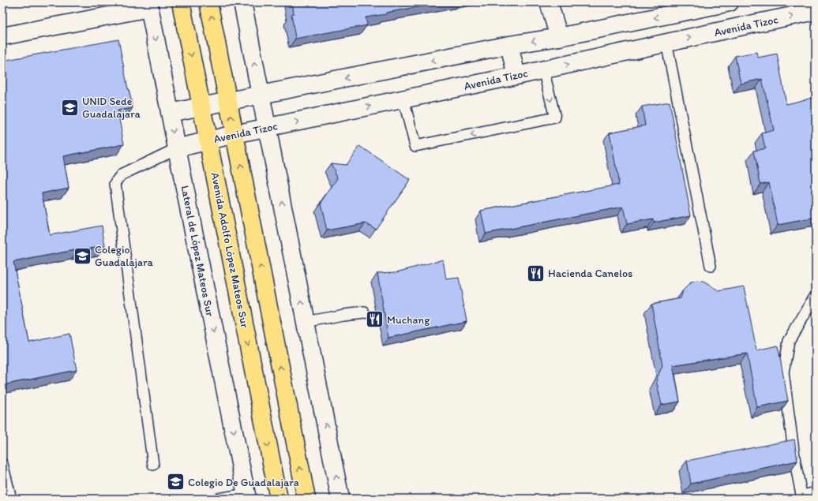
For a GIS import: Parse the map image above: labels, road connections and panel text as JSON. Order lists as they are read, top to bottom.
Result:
{
  "streets": {
    "main road": ["Avenida Tizoc", "Avenida Adolfo López Mateos Sur", "Lateral de López Mateos Sur"]
  },
  "crossings": [
    ["Avenida Tizoc", "Avenida Adolfo López Mateos Sur"],
    ["Avenida Tizoc", "Lateral de López Mateos Sur"]
  ],
  "places": {
    "school or university": ["UNID Sede Guadalajara", "Colegio Guadalajara", "Colegio De Guadalajara"],
    "restaurant": ["Hacienda Canelos", "Muchang"]
  }
}
